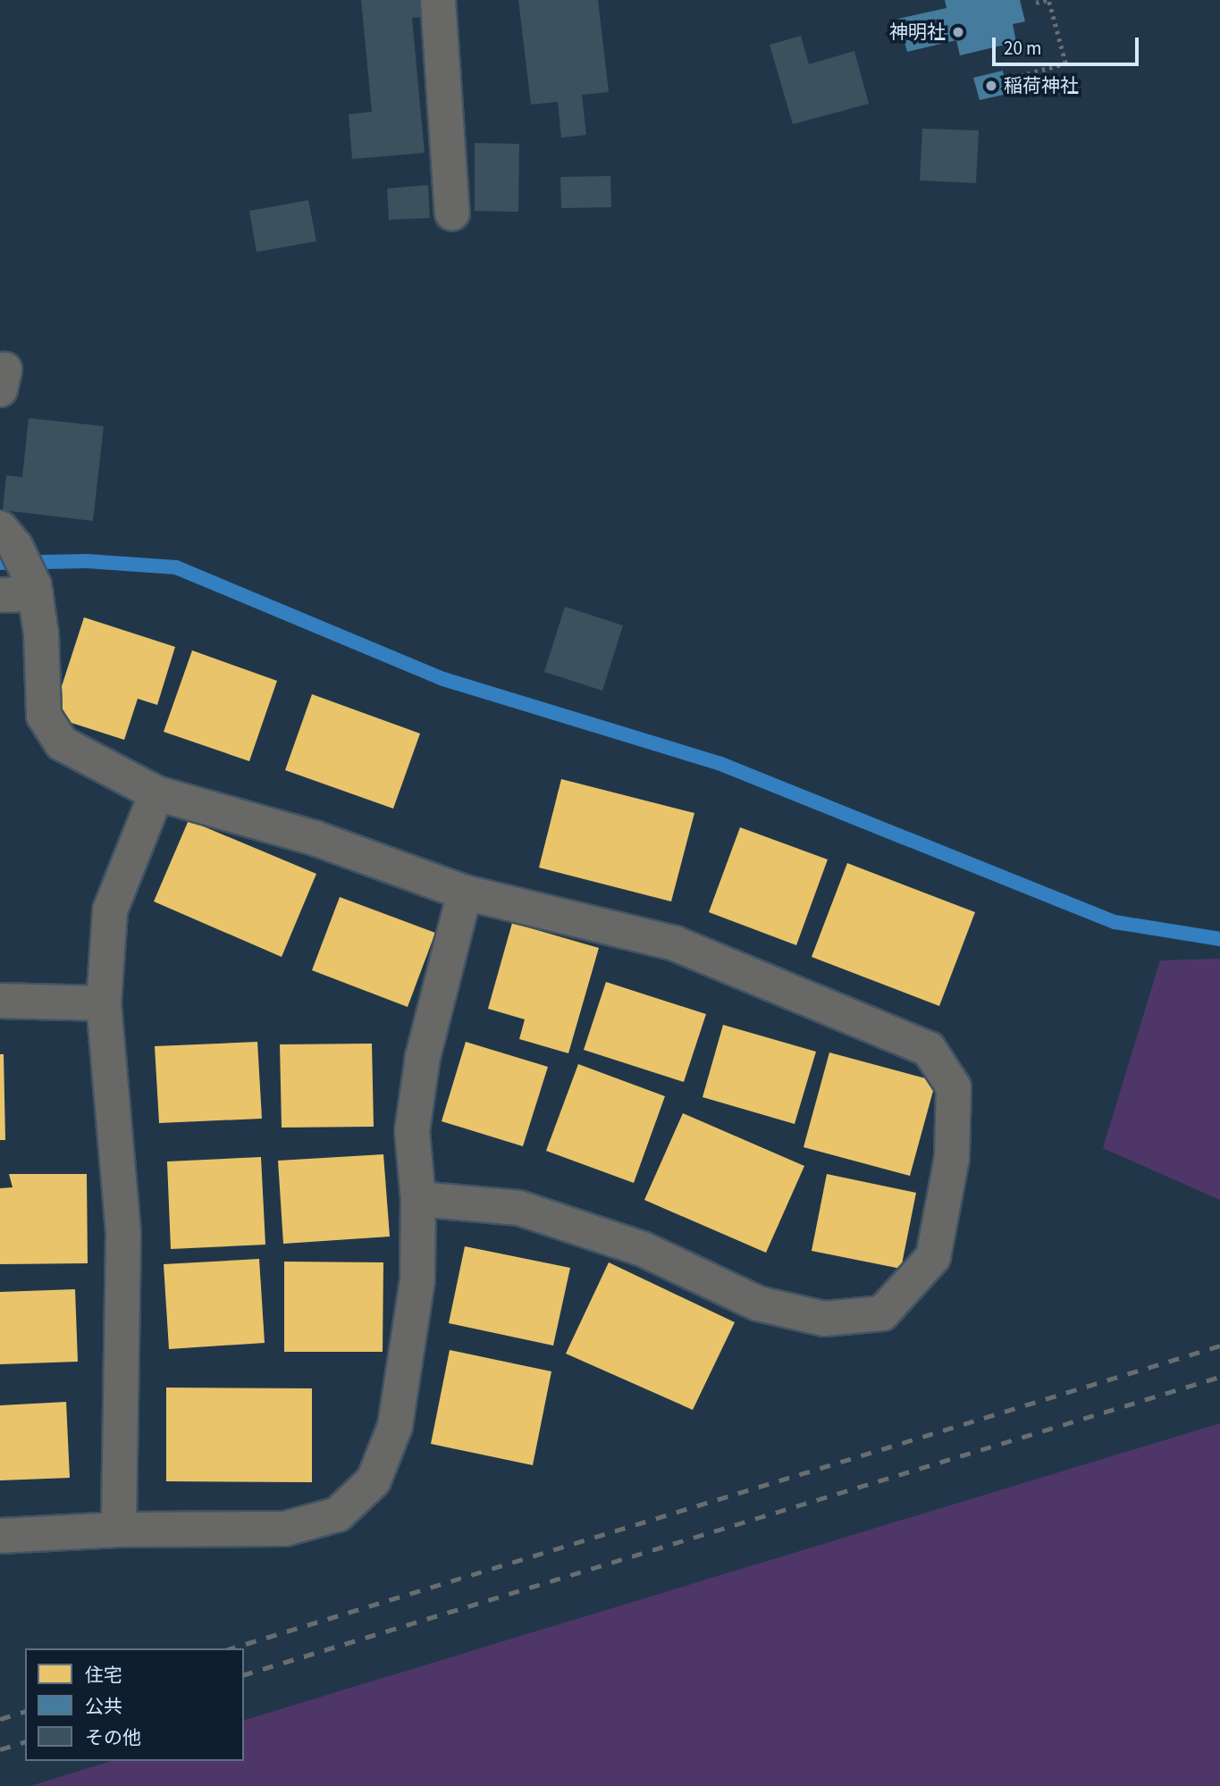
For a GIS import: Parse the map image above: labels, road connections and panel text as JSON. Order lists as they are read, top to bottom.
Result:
{
  "places": ["神明社", "稲荷神社"],
  "legend": ["住宅", "公共", "その他"],
  "scale_bar": "20 m"
}
